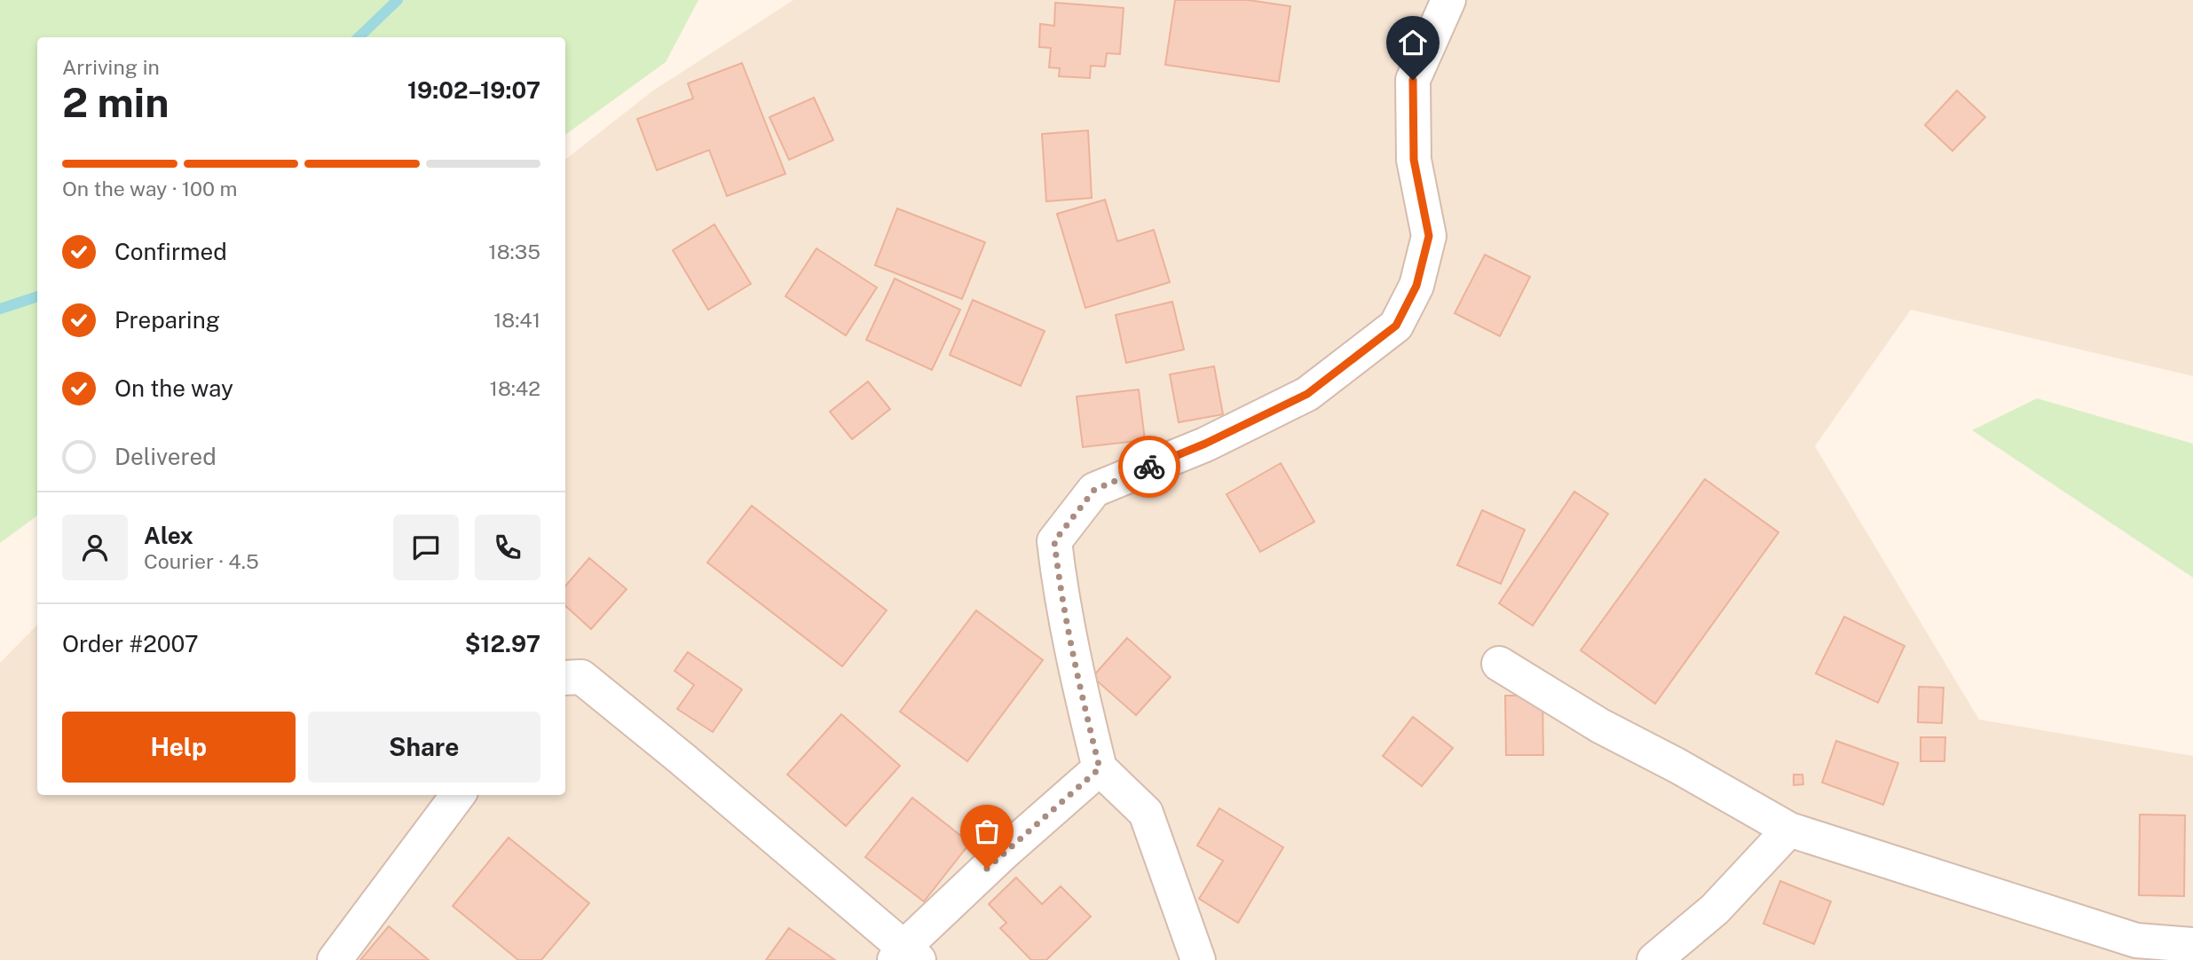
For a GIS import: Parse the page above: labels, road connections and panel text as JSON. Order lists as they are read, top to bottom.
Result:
{
  "page": {
    "heading": ["2 min", "Arriving in", "19:02–19:07"],
    "panel": [
      "Alex",
      "Courier · 4.5",
      "Order #2007",
      "$12.97"
    ],
    "bar": "On the way · 100 m",
    "list": [
      ["Confirmed", "18:35"],
      ["Preparing", "18:41"],
      ["On the way", "18:42"],
      "Delivered"
    ],
    "buttons": ["Help", "Share"]
  }
}
